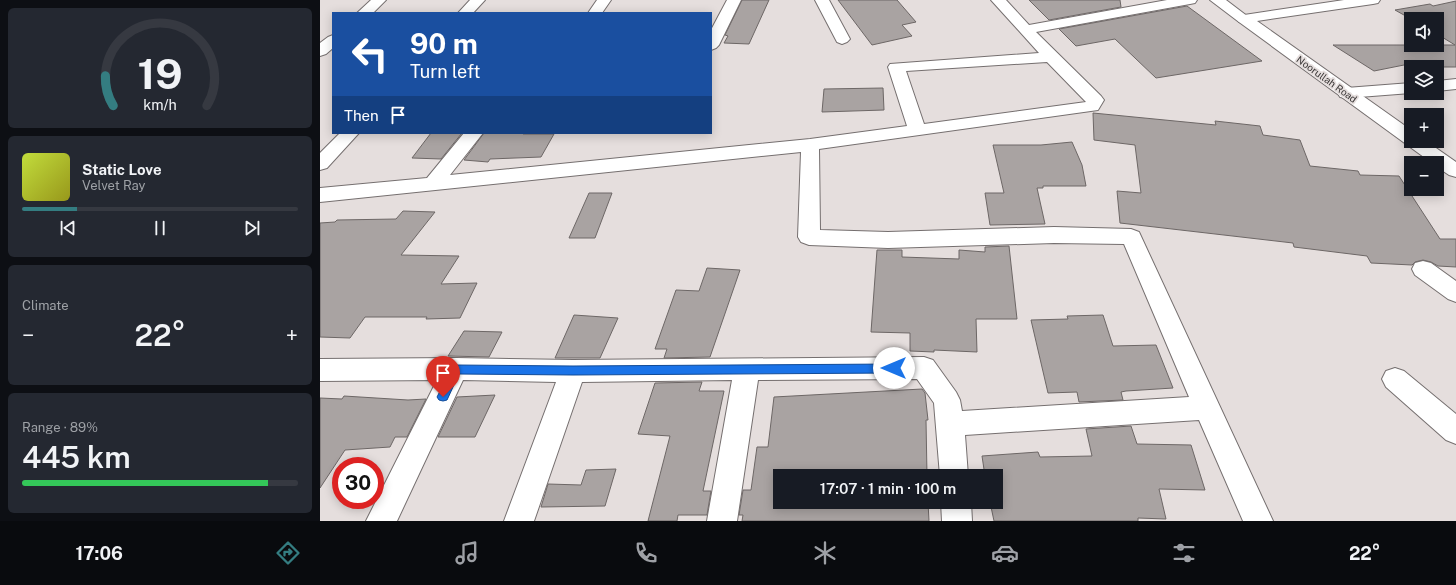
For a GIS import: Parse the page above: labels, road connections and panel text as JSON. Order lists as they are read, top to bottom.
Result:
{
  "streets": {
    "street": ["Noorullah Road"]
  },
  "page": {
    "map_buttons": ["+", "−"],
    "turn": ["90 m", "Turn left"],
    "then": "Then",
    "song": ["Static Love", "Velvet Ray"],
    "tile": [
      "Climate",
      ["Range · 89%", "445 km"]
    ],
    "heat": ["−", "22°", "+"],
    "limit": "30",
    "trip": "17:07 · 1 min · 100 m",
    "tabs": ["17:06", "22°"],
    "gauge": ["19", "km/h"]
  }
}
